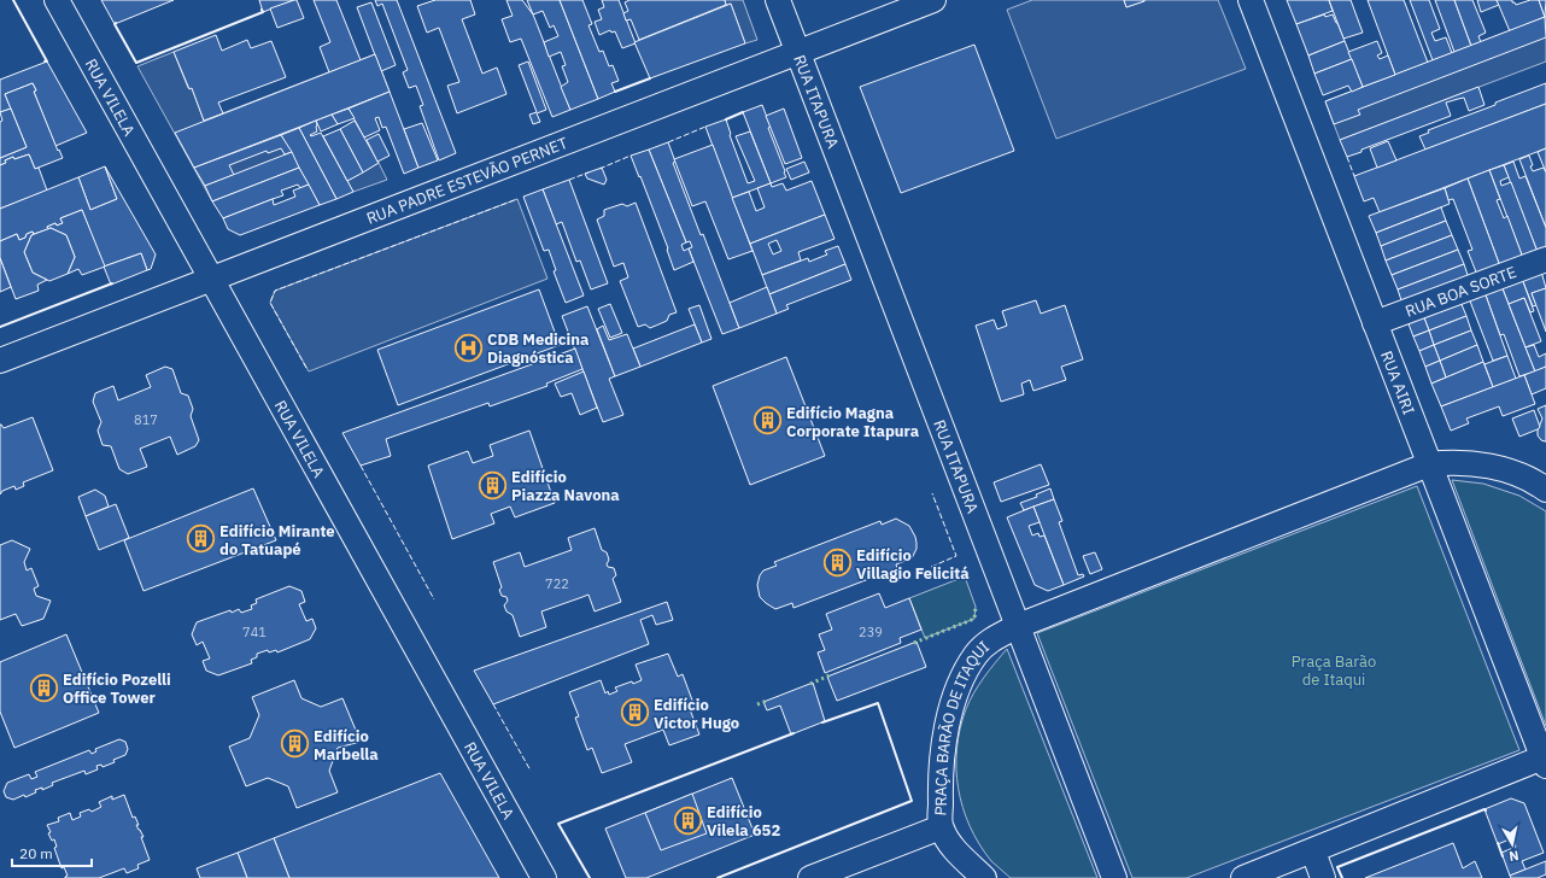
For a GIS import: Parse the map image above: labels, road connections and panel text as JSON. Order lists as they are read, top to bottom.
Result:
{
  "streets": {
    "street": [
      "RUA VILELA",
      "RUA ITAPURA",
      "RUA PADRE ESTEVÃO PERNET",
      "RUA BOA SORTE",
      "RUA AIRI",
      "PRAÇA BARÃO DE ITAQUI"
    ]
  },
  "crossings": [
    ["RUA VILELA", "RUA PADRE ESTEVÃO PERNET"],
    ["RUA ITAPURA", "RUA PADRE ESTEVÃO PERNET"],
    ["RUA ITAPURA", "PRAÇA BARÃO DE ITAQUI"],
    ["RUA BOA SORTE", "RUA AIRI"],
    ["RUA AIRI", "PRAÇA BARÃO DE ITAQUI"]
  ],
  "parks": ["Praça Barão de Itaqui"],
  "places": {
    "hospital": ["CDB Medicina Diagnóstica"],
    "building": [
      "Edifício Magna Corporate Itapura",
      "Edifício Piazza Navona",
      "Edifício Mirante do Tatuapé",
      "Edifício Villagio Felicitá",
      "Edifício Pozelli Office Tower",
      "Edifício Victor Hugo",
      "Edifício Marbella",
      "Edifício Vilela 652"
    ]
  },
  "house_numbers": [
    "817",
    "722",
    "741",
    "239"
  ],
  "scale_bar": "20 m",
  "north": "bottom"
}
